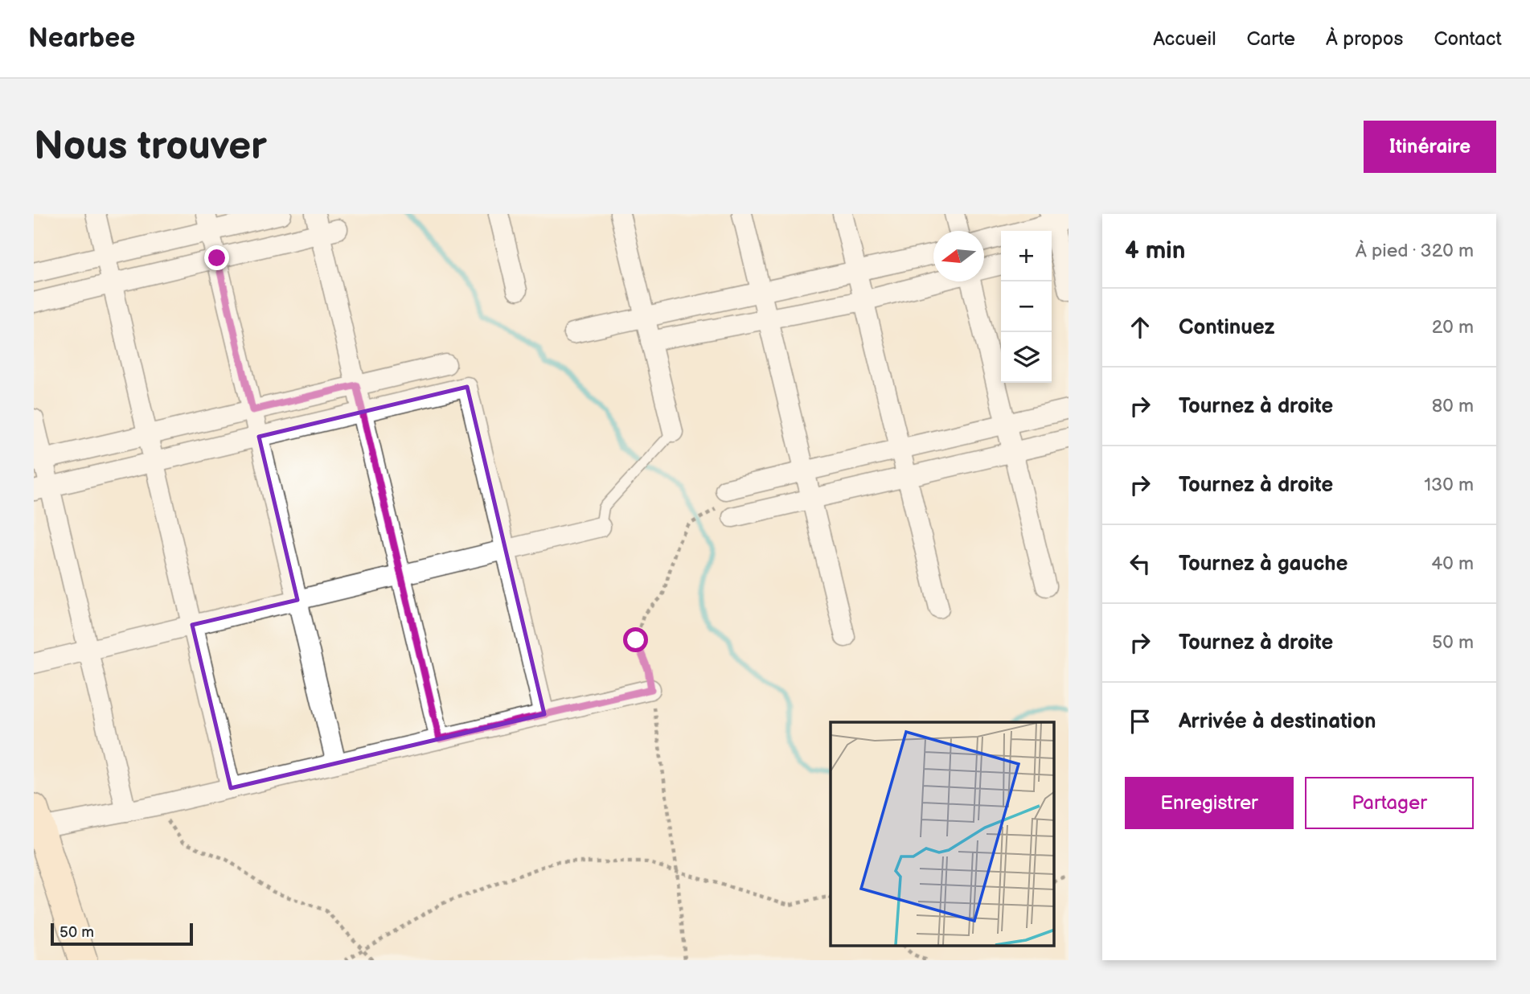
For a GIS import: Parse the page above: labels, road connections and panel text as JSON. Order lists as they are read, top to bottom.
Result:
{
  "scale_bar": "50 m",
  "north": "left",
  "page": {
    "header": "Nearbee",
    "nav": [
      "Accueil",
      "Carte",
      "À propos",
      "Contact"
    ],
    "buttons": [
      "Itinéraire",
      ["Enregistrer", "Partager"]
    ],
    "title": "Nous trouver",
    "heading": ["4 min", "À pied · 320 m"],
    "map_buttons": ["+", "−"],
    "list": [
      ["Continuez", "20 m"],
      ["Tournez à droite", "80 m"],
      ["Tournez à droite", "130 m"],
      ["Tournez à gauche", "40 m"],
      ["Tournez à droite", "50 m"],
      "Arrivée à destination"
    ],
    "scale": "50 m"
  }
}
